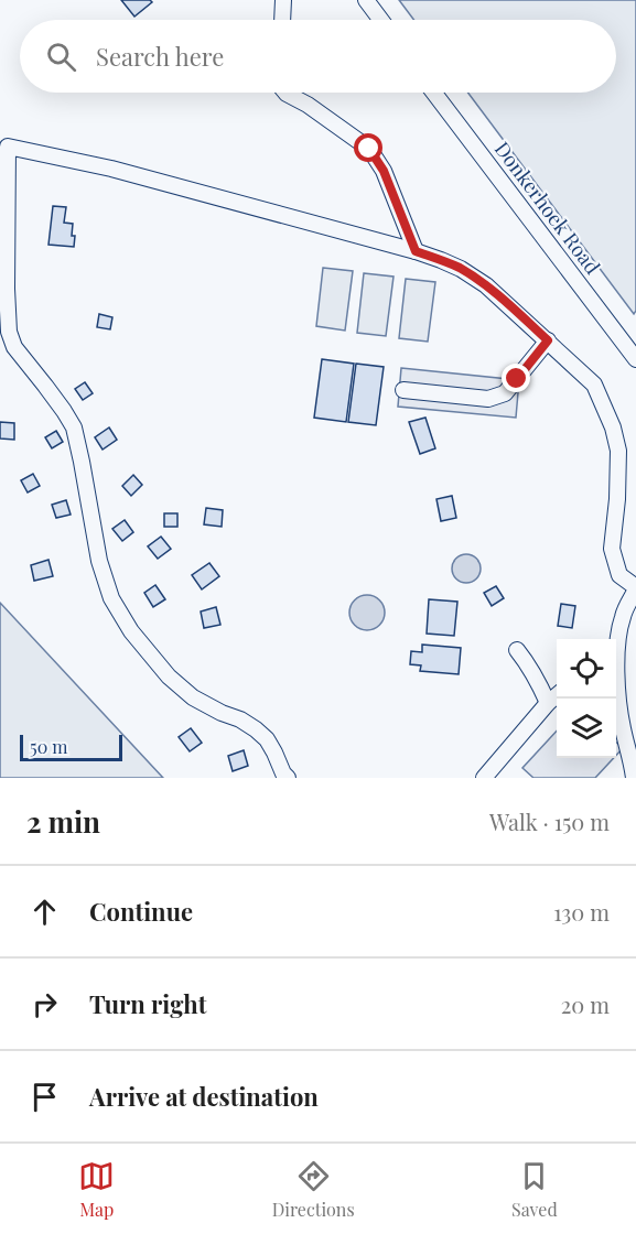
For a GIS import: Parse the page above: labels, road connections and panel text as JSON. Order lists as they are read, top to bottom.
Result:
{
  "streets": {
    "street": ["Donkerhoek Road"]
  },
  "scale_bar": "50 m",
  "page": {
    "search": "Search here",
    "scale": "50 m",
    "heading": ["2 min", "Walk · 150 m"],
    "list": [
      ["Continue", "130 m"],
      ["Turn right", "20 m"],
      "Arrive at destination"
    ],
    "nav": ["Map", "Directions", "Saved"]
  }
}
